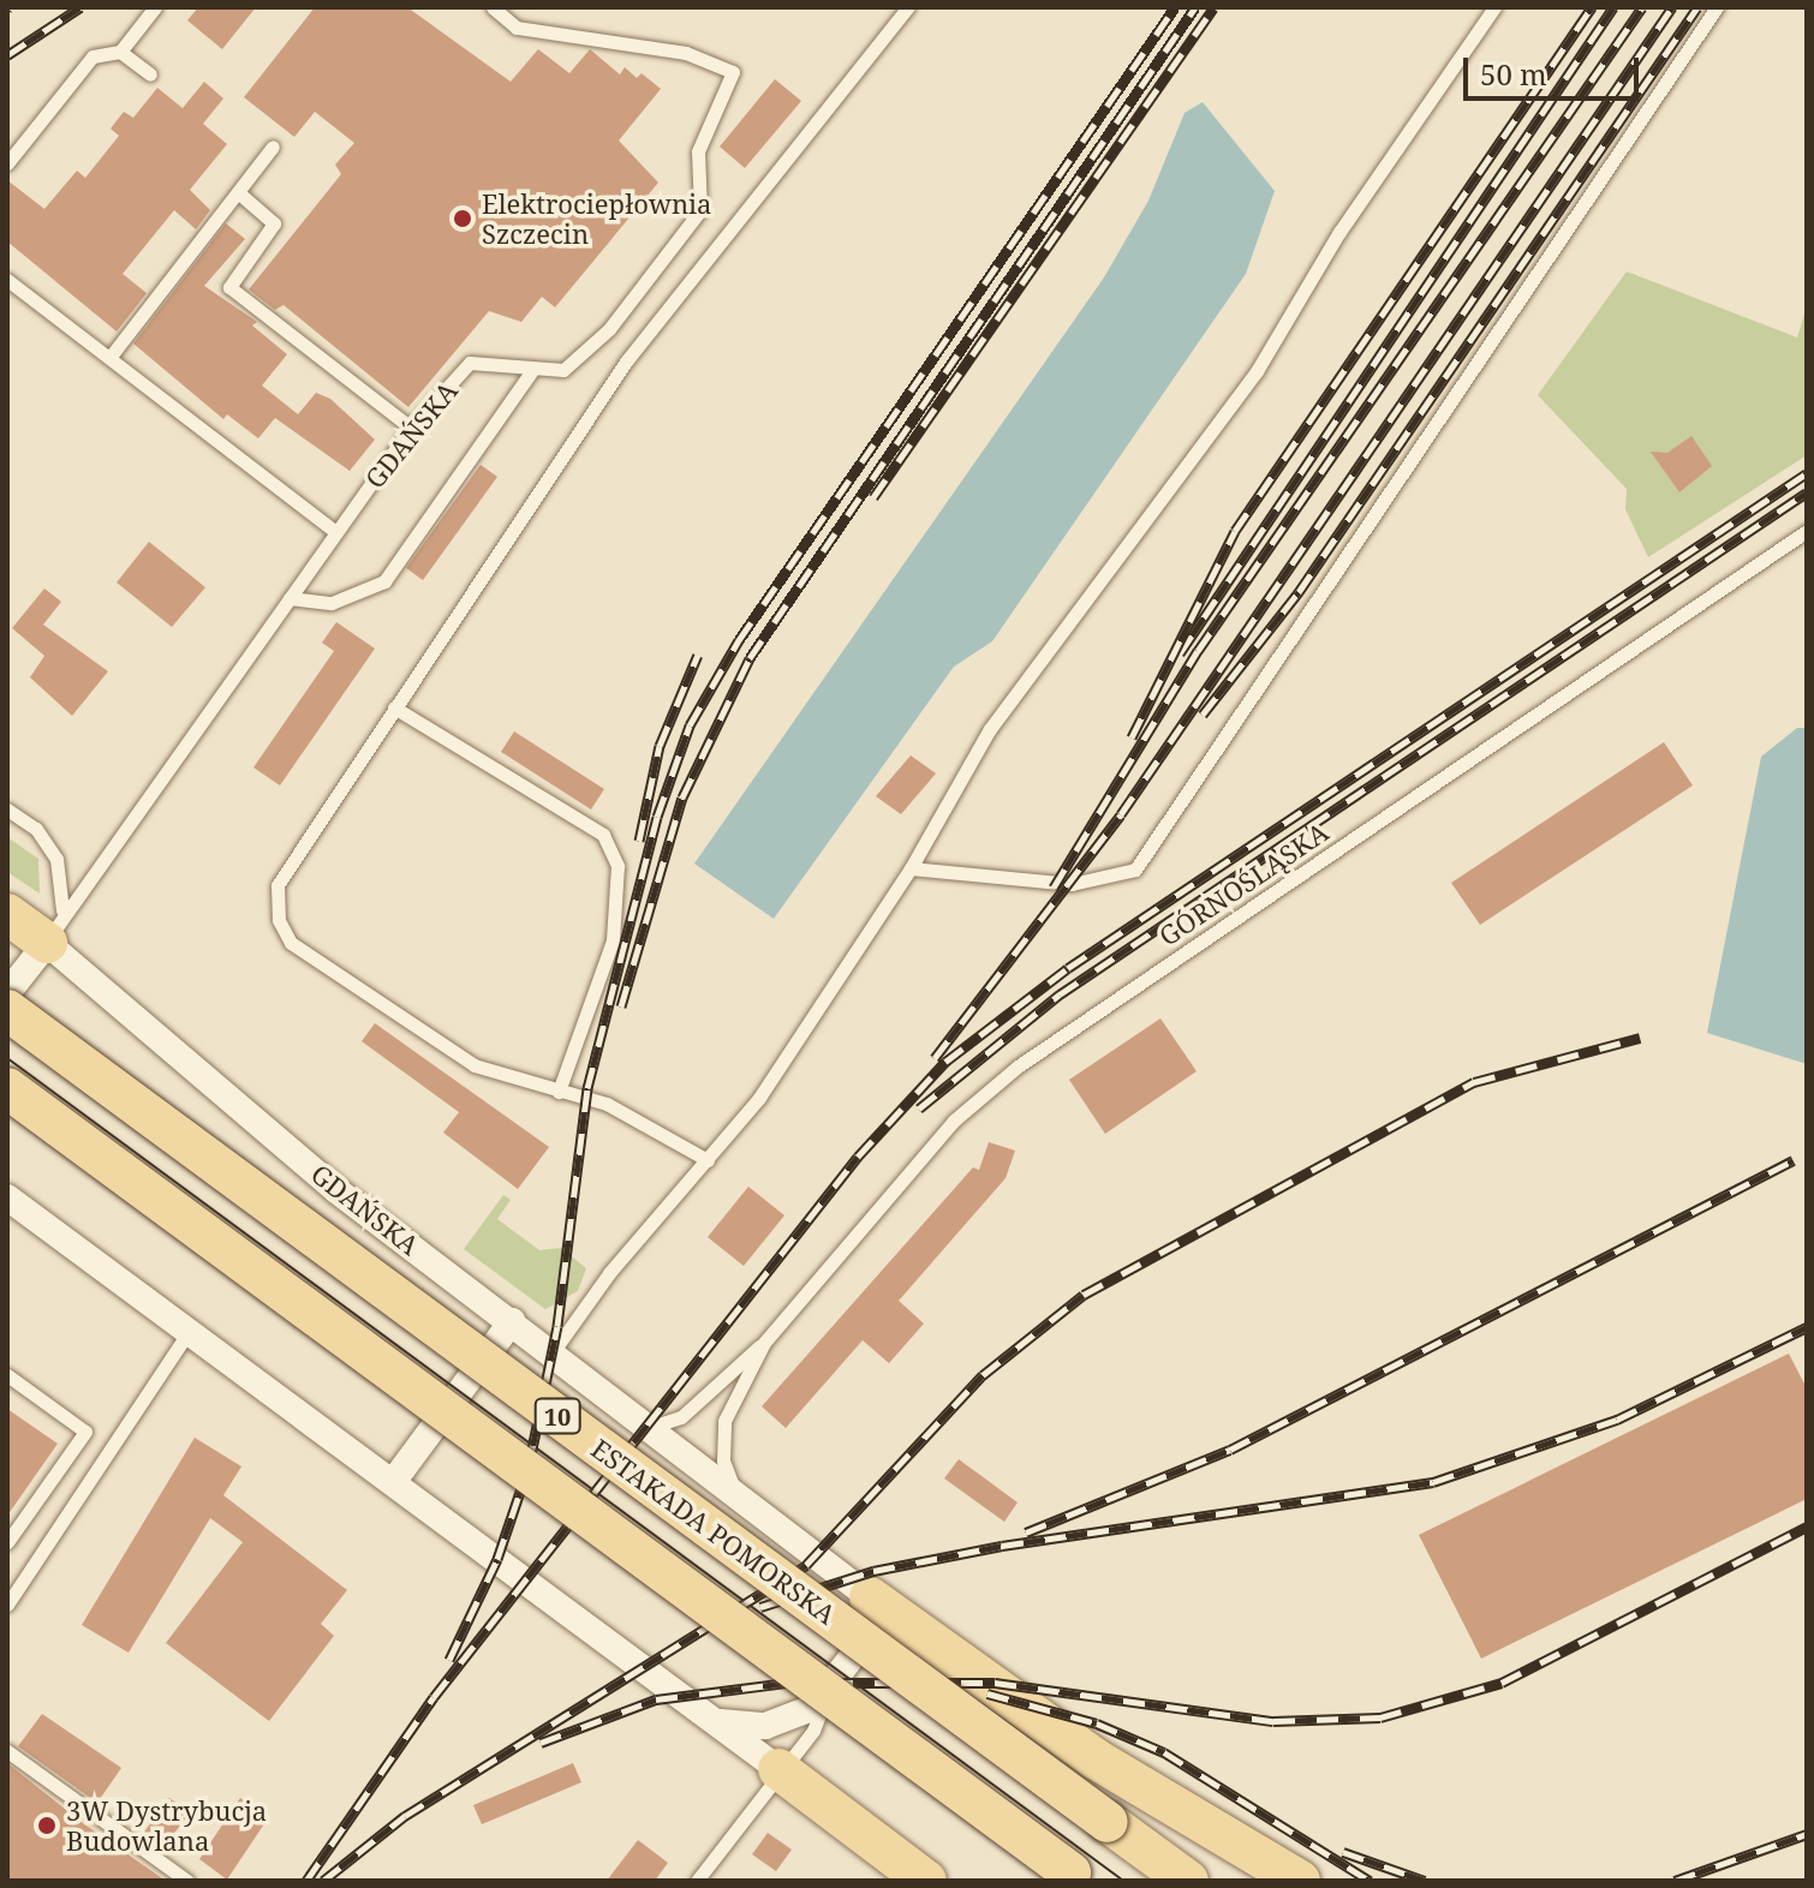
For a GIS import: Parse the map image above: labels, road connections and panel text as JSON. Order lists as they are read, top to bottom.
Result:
{
  "streets": {
    "main road": ["10", "ESTAKADA POMORSKA"],
    "street": ["GDAŃSKA"],
    "lane": ["GÓRNOŚLĄSKA"]
  },
  "crossings": [
    ["GDAŃSKA", "GÓRNOŚLĄSKA"]
  ],
  "places": ["Elektrociepłownia Szczecin", "3W Dystrybucja Budowlana"],
  "scale_bar": "50 m"
}
